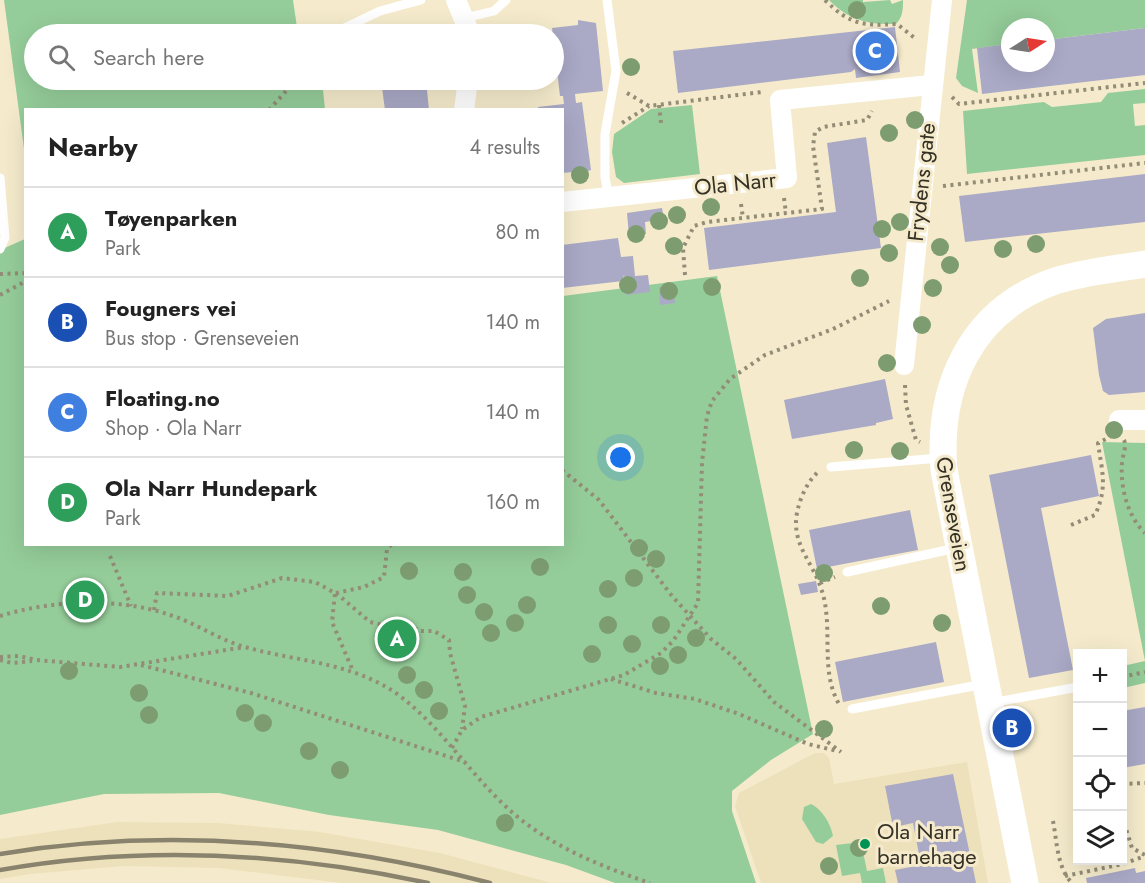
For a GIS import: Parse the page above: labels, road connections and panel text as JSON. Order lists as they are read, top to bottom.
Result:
{
  "streets": {
    "main road": ["Grenseveien"],
    "street": ["Frydens gate", "Ola Narr"]
  },
  "crossings": [
    ["Frydens gate", "Ola Narr"]
  ],
  "places": ["Ola Narr barnehage"],
  "north": "right",
  "page": {
    "search": "Search here",
    "pins": [
      "C",
      "D",
      "A",
      "B"
    ],
    "heading": ["Nearby", "4 results"],
    "list": [
      {
        "mark": "A",
        "name": "Tøyenparken",
        "note": "Park",
        "value": "80 m"
      },
      {
        "mark": "B",
        "name": "Fougners vei",
        "note": "Bus stop · Grenseveien",
        "value": "140 m"
      },
      {
        "mark": "C",
        "name": "Floating.no",
        "note": "Shop · Ola Narr",
        "value": "140 m"
      },
      {
        "mark": "D",
        "name": "Ola Narr Hundepark",
        "note": "Park",
        "value": "160 m"
      }
    ],
    "map_buttons": ["+", "−"]
  }
}
